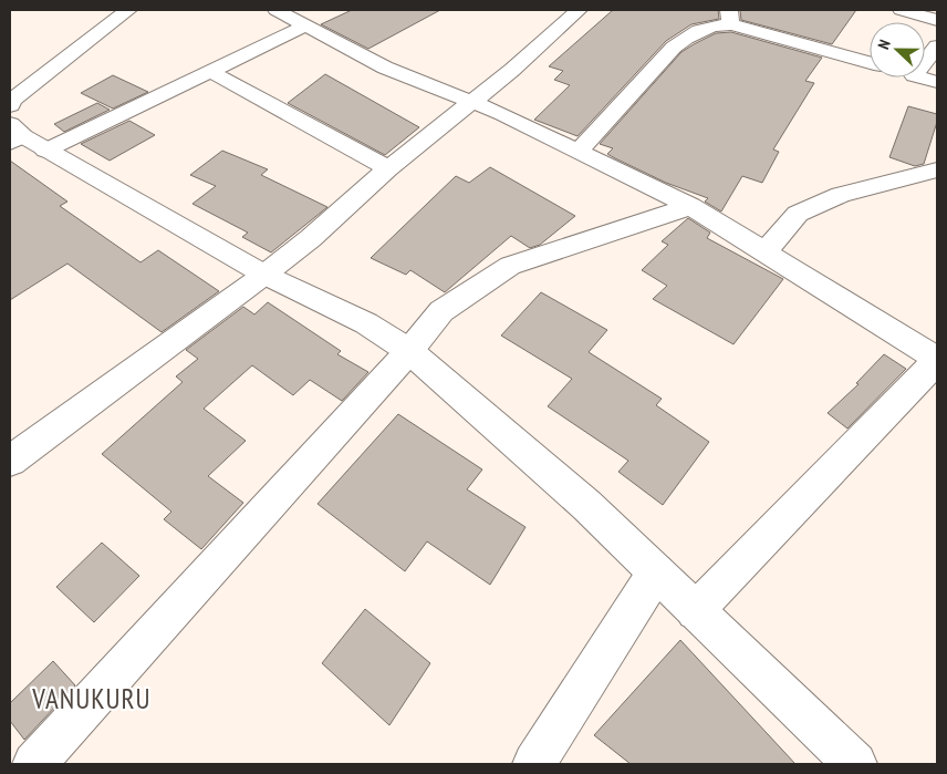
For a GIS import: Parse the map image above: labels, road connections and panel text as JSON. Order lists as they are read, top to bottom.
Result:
{
  "districts": ["VANUKURU"],
  "north": "left"
}
